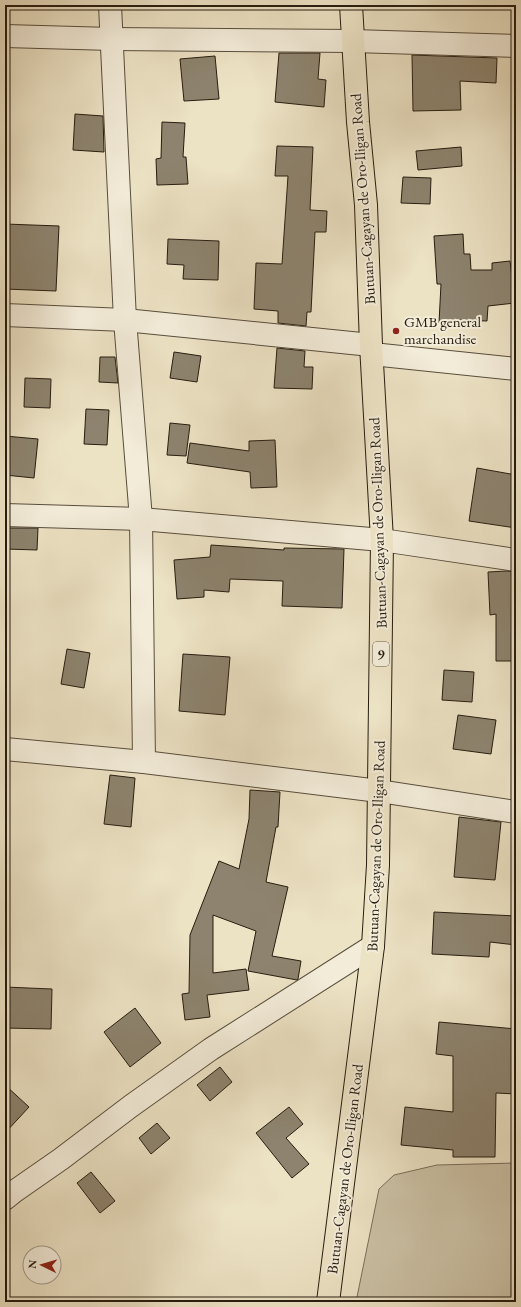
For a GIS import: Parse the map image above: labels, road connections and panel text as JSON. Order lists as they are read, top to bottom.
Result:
{
  "streets": {
    "highway": ["Butuan-Cagayan de Oro-Iligan Road", "9"]
  },
  "places": ["GMB general marchandise"],
  "north": "left"
}
